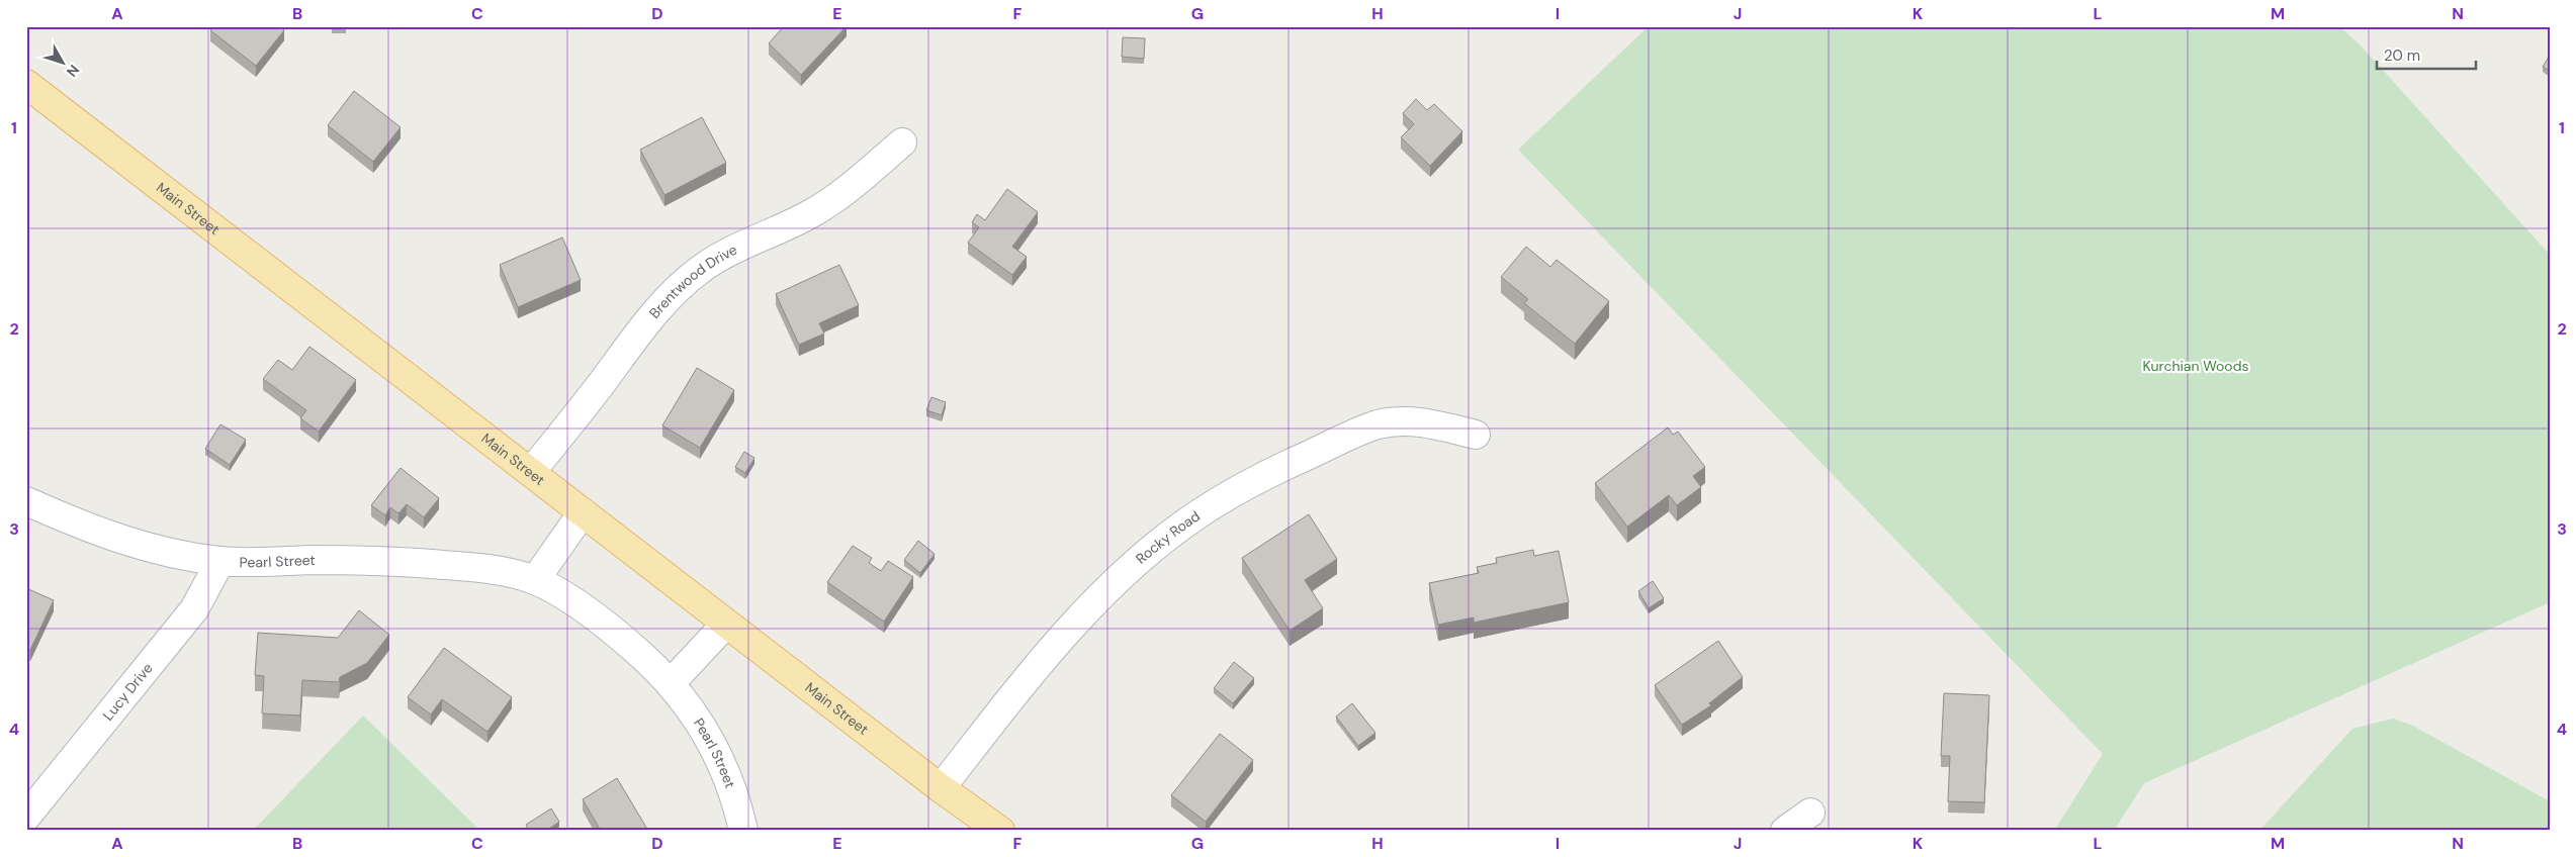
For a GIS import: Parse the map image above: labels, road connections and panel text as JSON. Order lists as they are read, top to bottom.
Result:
{
  "streets": {
    "main road": ["Main Street"],
    "street": [
      "Brentwood Drive",
      "Rocky Road",
      "Pearl Street",
      "Lucy Drive"
    ]
  },
  "crossings": [
    ["Main Street", "Brentwood Drive"],
    ["Main Street", "Rocky Road"],
    ["Pearl Street", "Lucy Drive"]
  ],
  "parks": ["Kurchian Woods"],
  "scale_bar": "20 m",
  "north": "bottom right",
  "grid": {
    "columns": [
      "A",
      "B",
      "C",
      "D",
      "E",
      "F",
      "G",
      "H",
      "I",
      "J",
      "K",
      "L",
      "M",
      "N"
    ],
    "rows": [
      "1",
      "2",
      "3",
      "4"
    ]
  }
}
